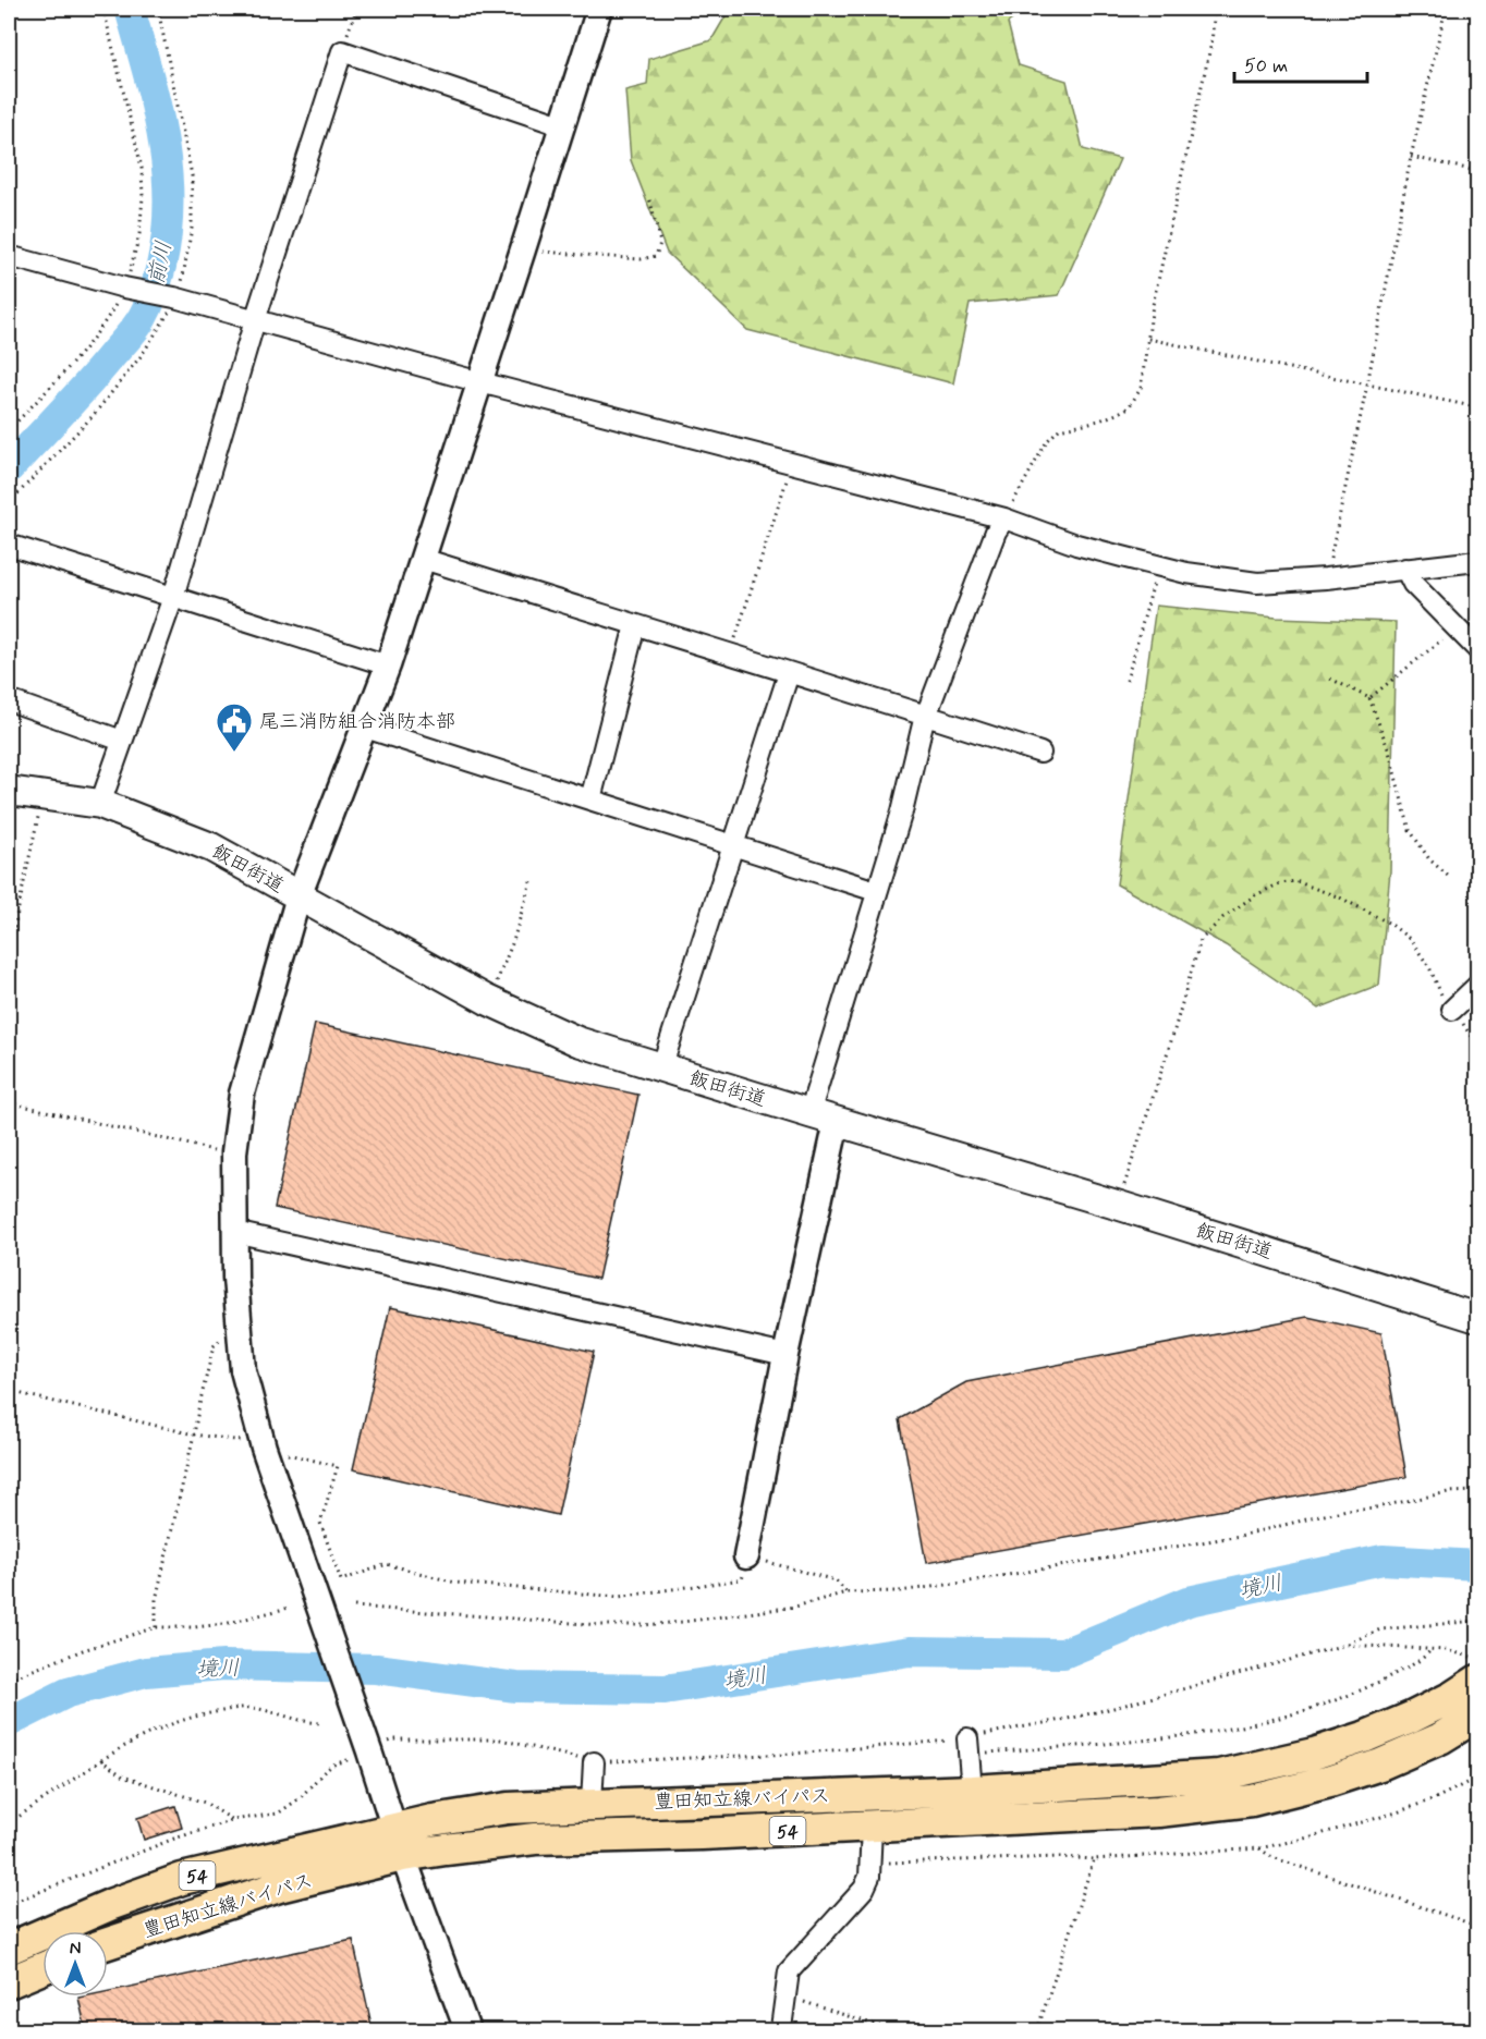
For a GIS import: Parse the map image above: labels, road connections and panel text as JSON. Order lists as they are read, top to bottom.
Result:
{
  "streets": {
    "main road": ["飯田街道", "豊田知立線バイパス", "54"]
  },
  "water": ["前川", "境川"],
  "places": {
    "public building": ["尾三消防組合消防本部"]
  },
  "scale_bar": "50 m",
  "north": "top"
}
